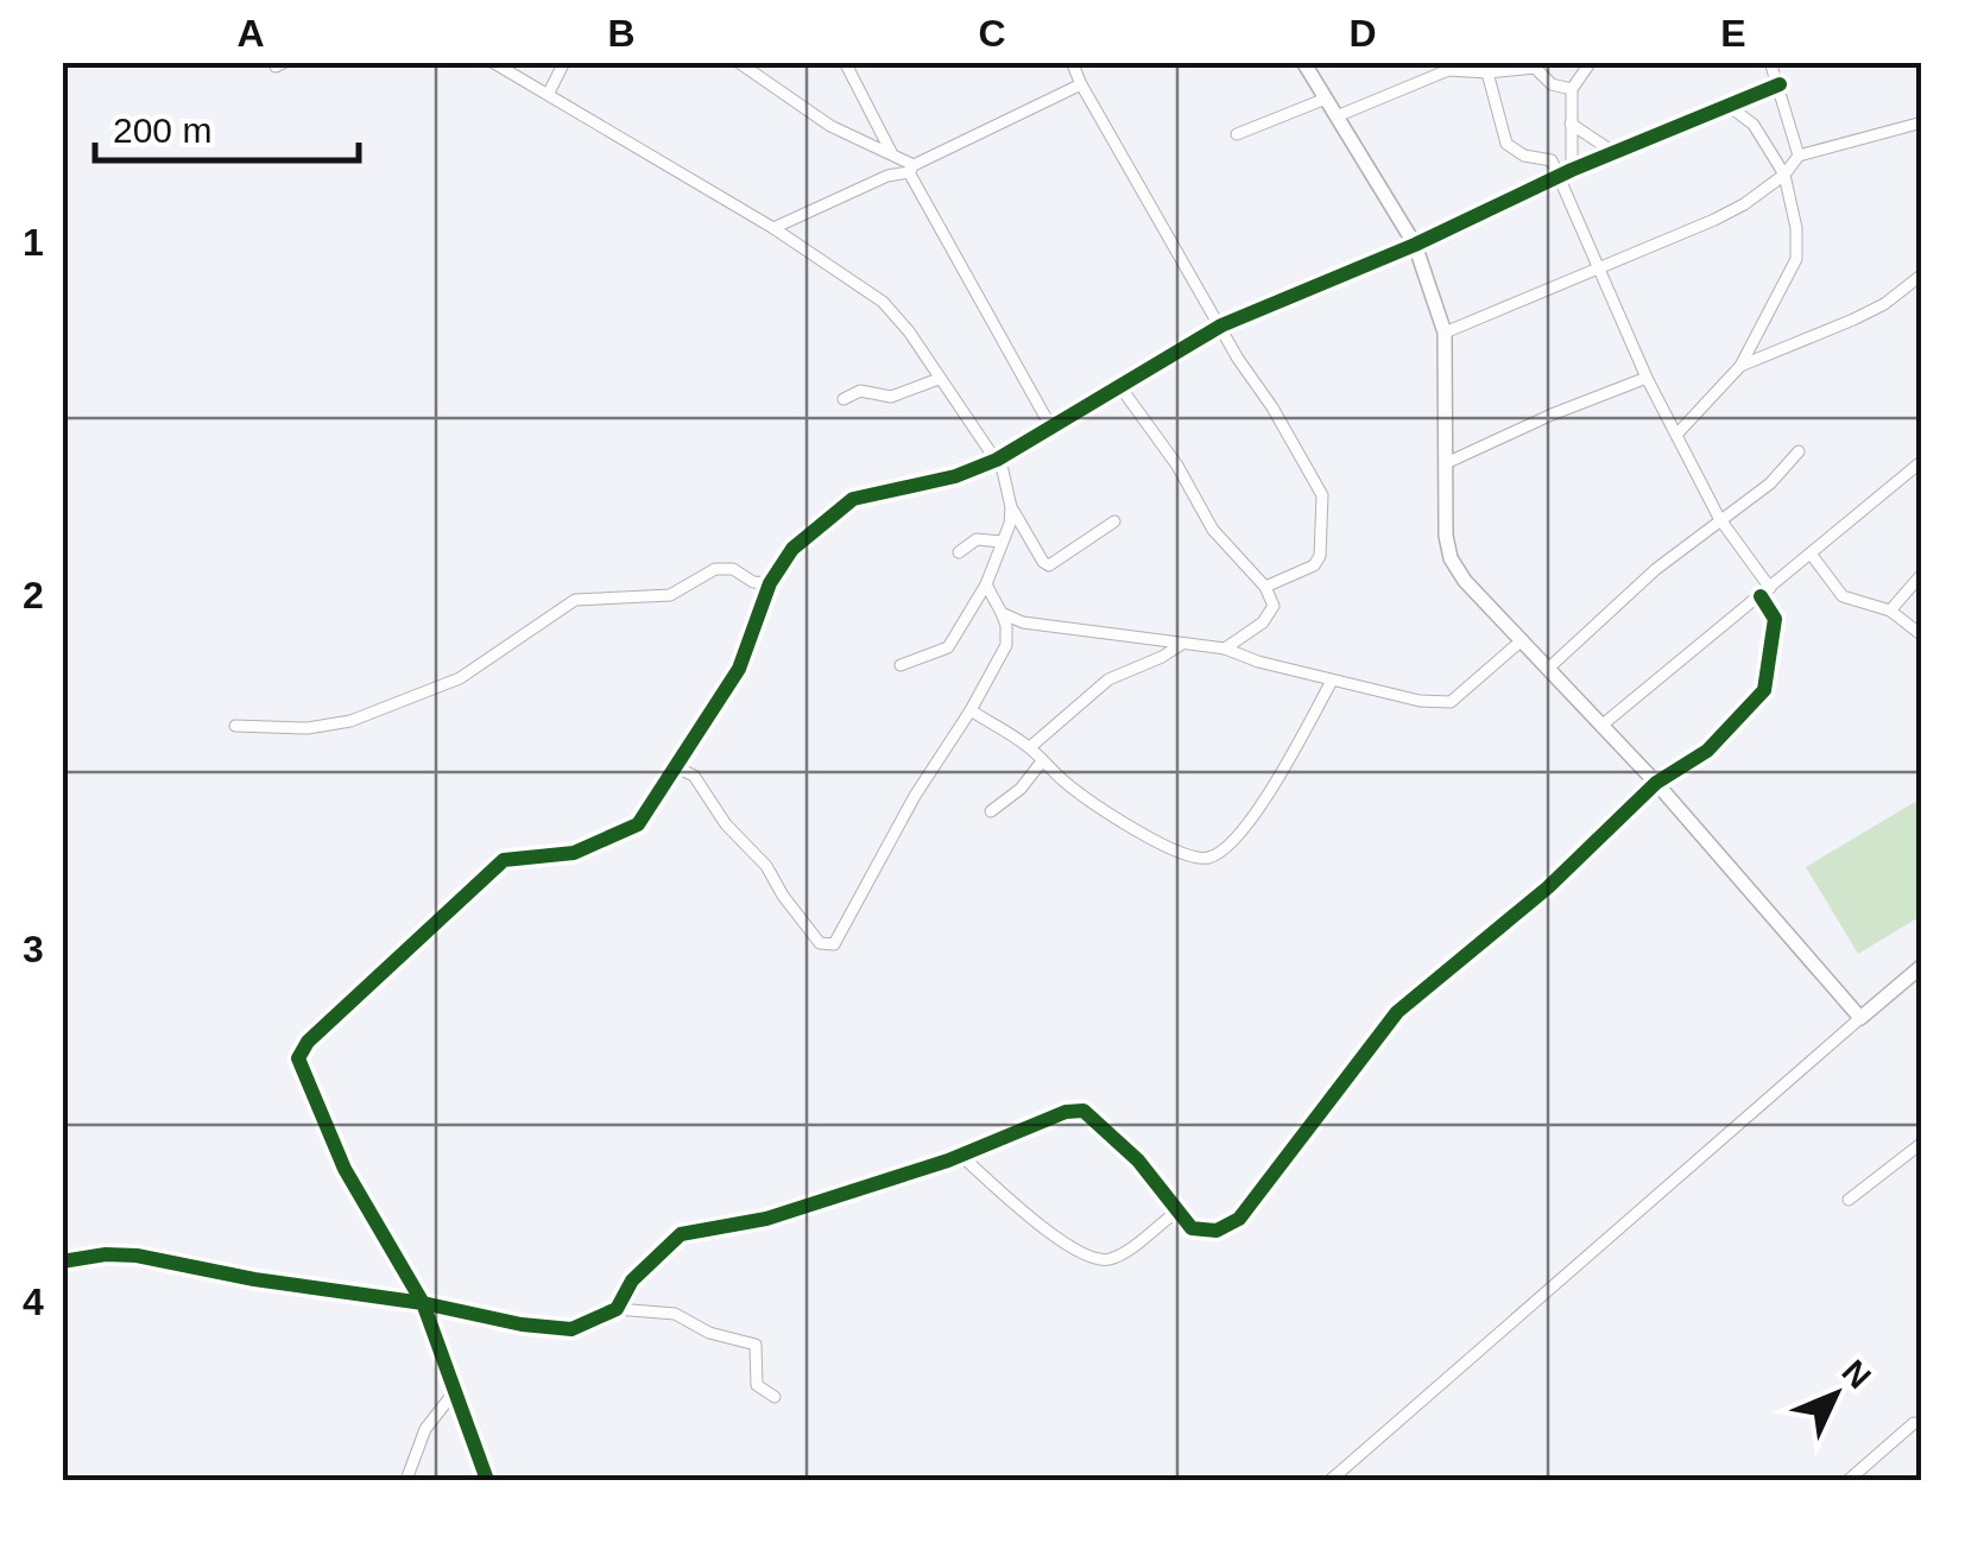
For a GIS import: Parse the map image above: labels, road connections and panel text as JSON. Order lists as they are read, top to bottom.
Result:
{
  "scale_bar": "200 m",
  "north": "top right",
  "grid": {
    "columns": [
      "A",
      "B",
      "C",
      "D",
      "E"
    ],
    "rows": [
      "1",
      "2",
      "3",
      "4"
    ]
  }
}
